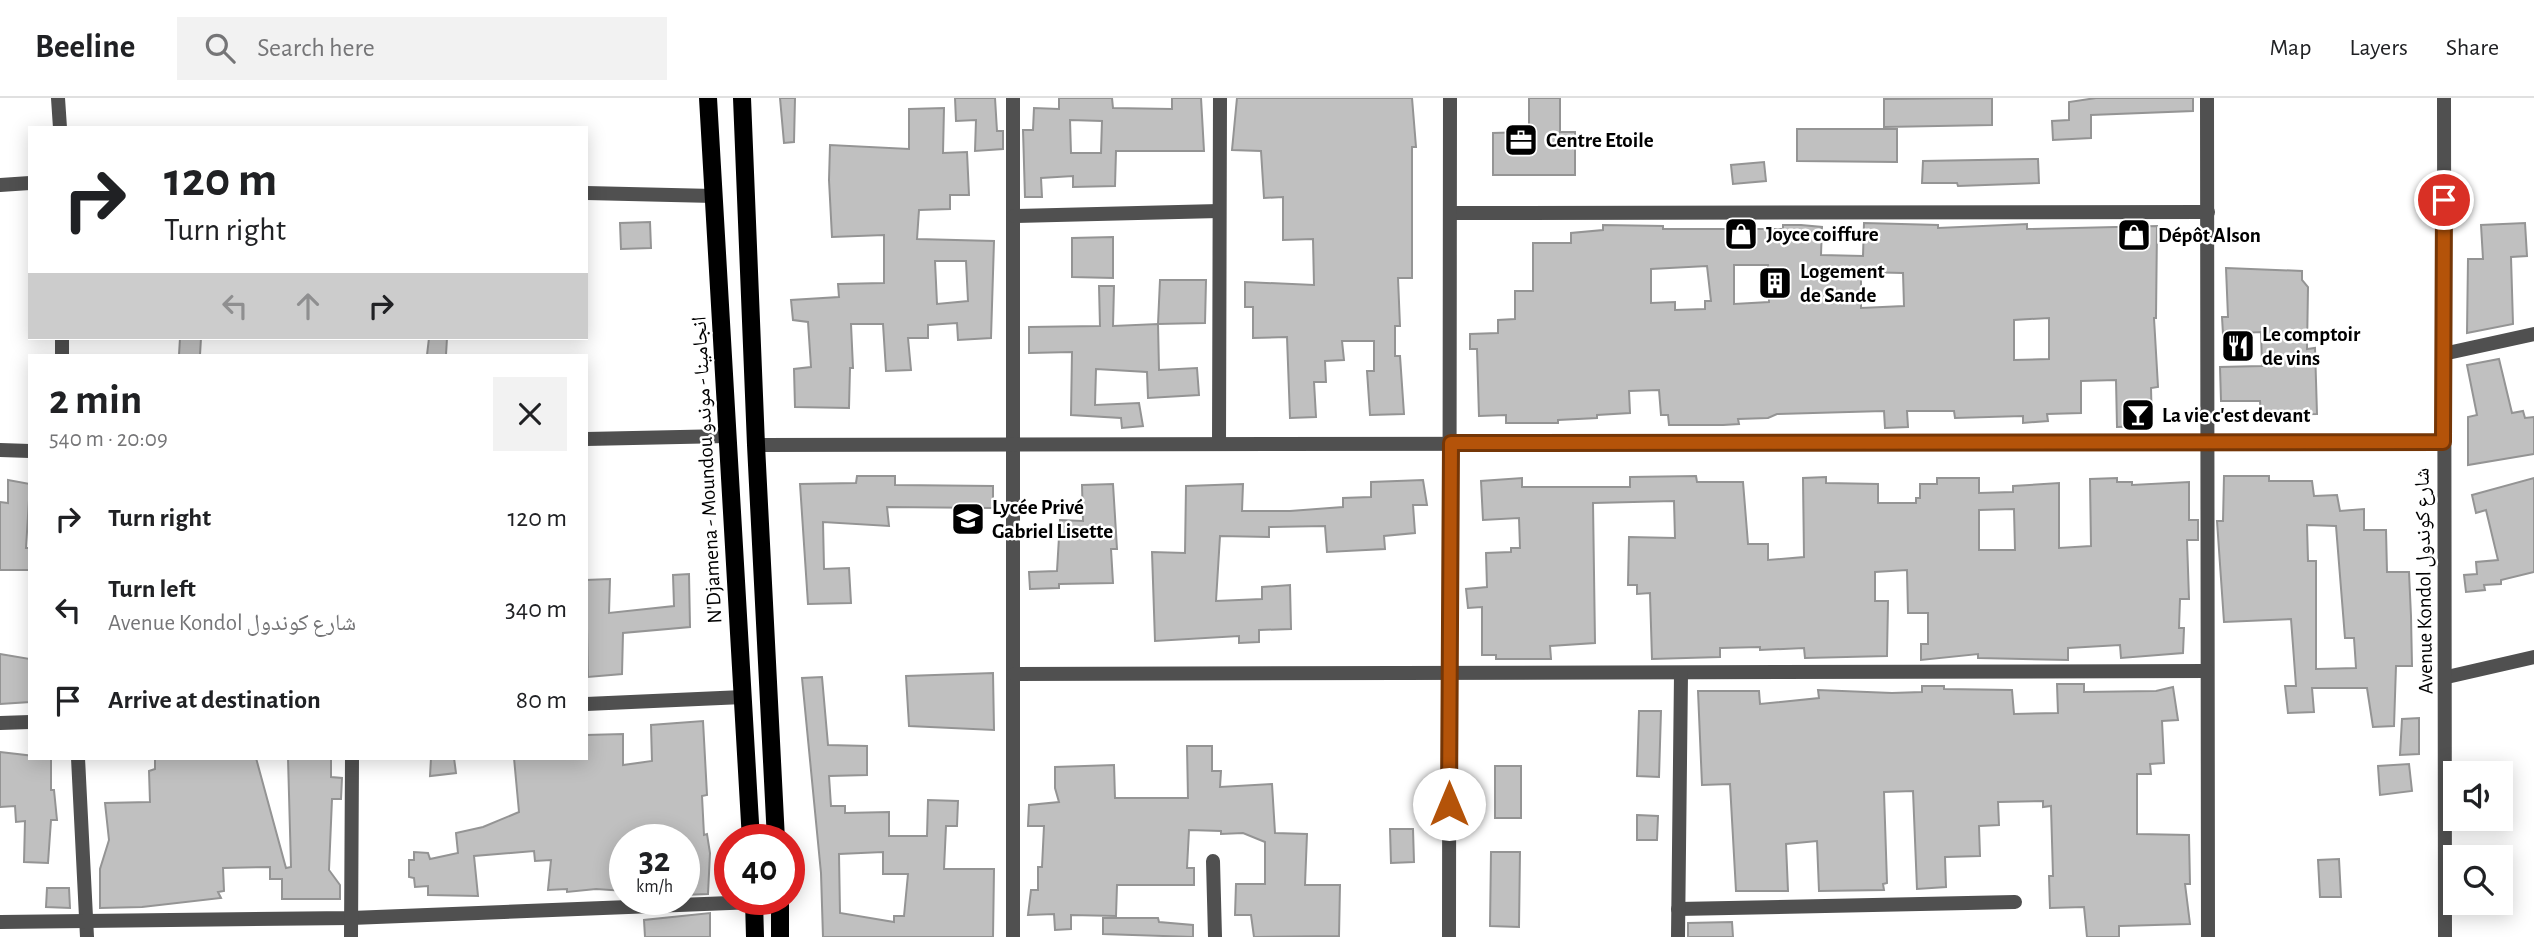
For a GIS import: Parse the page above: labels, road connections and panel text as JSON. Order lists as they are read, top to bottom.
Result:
{
  "streets": {
    "main road": ["N'Djamena - Moundou انجامينا - موندو"],
    "street": ["Avenue Kondol شارع كوندول"]
  },
  "places": {
    "office": ["Centre Etoile"],
    "shop": ["Joyce coiffure", "Dépôt Alson"],
    "building": ["Logement de Sande"],
    "restaurant": ["Le comptoir de vins"],
    "bar": ["La vie c'est devant"],
    "school or university": ["Lycée Privé Gabriel Lisette"]
  },
  "page": {
    "header": "Beeline",
    "search": "Search here",
    "nav": ["Map", "Layers", "Share"],
    "turn": ["120 m", "Turn right"],
    "heading": ["2 min", "540 m · 20:09"],
    "list": [
      {
        "name": "Turn right",
        "value": "120 m"
      },
      {
        "name": "Turn left",
        "note": "Avenue Kondol شارع كوندول",
        "value": "340 m"
      },
      {
        "name": "Arrive at destination",
        "value": "80 m"
      }
    ],
    "speed": "32 km/h",
    "limit": "40"
  }
}
